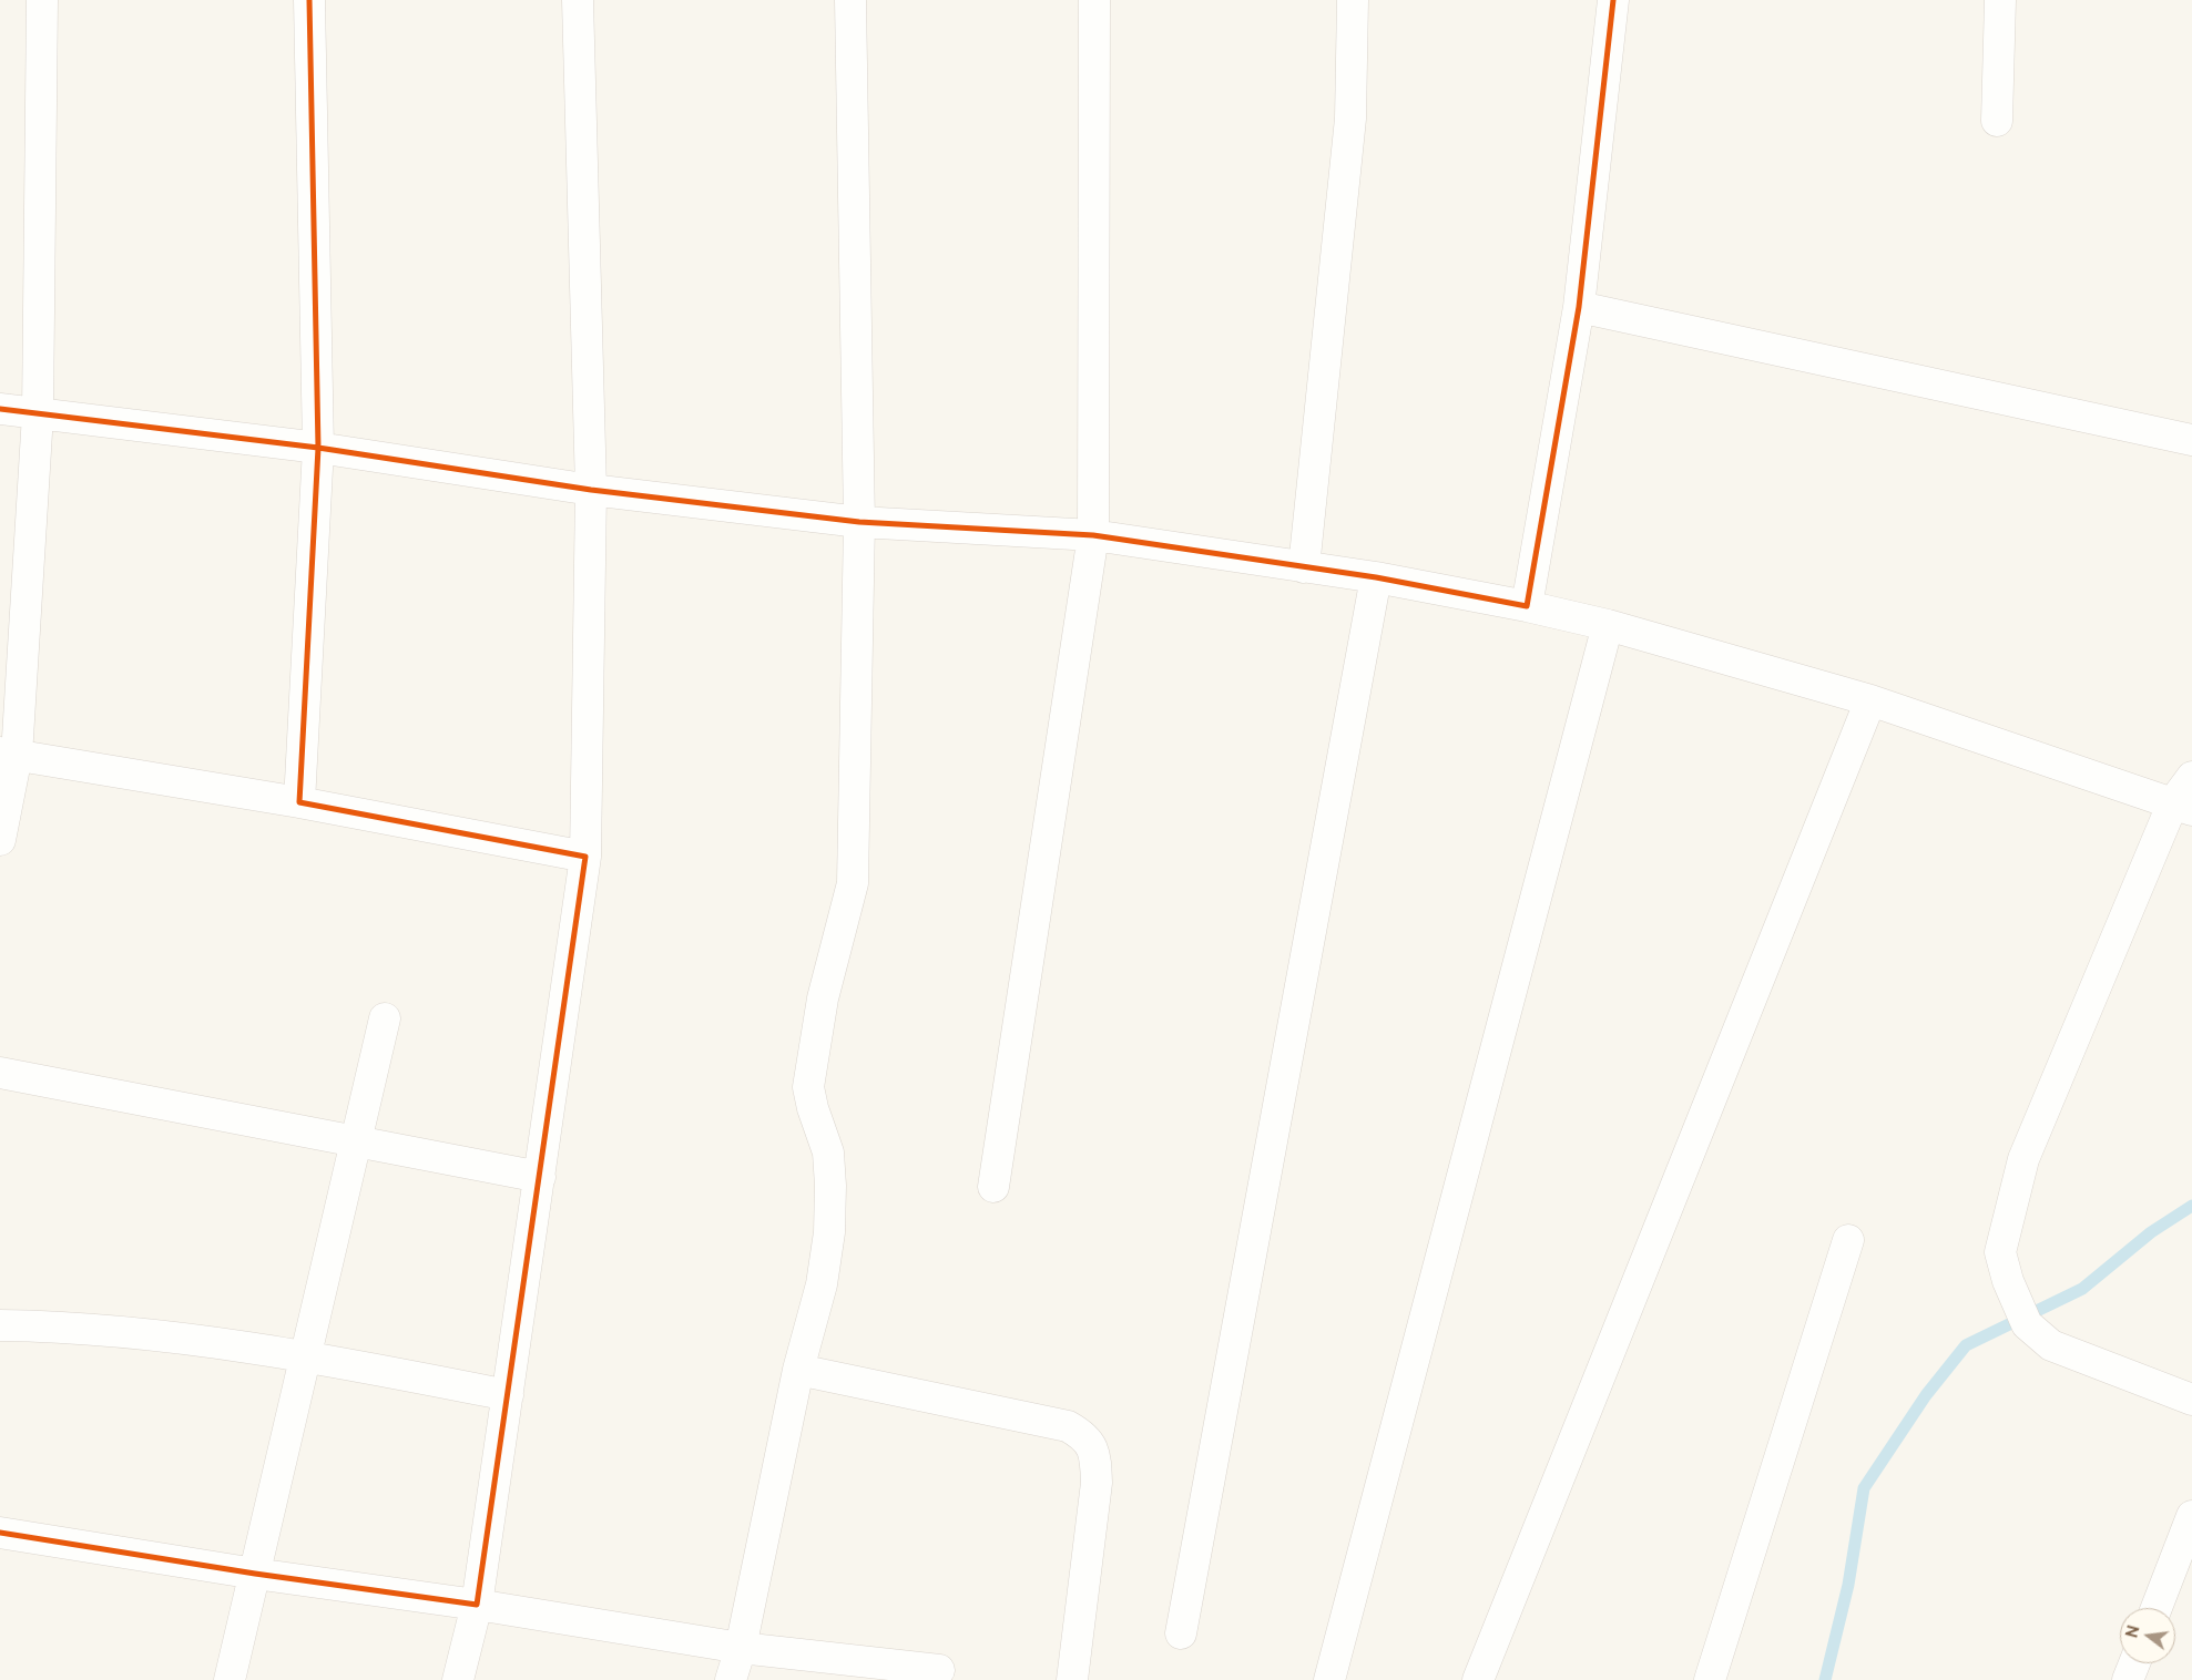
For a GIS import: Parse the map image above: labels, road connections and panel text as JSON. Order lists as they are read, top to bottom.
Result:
{
  "north": "left"
}
